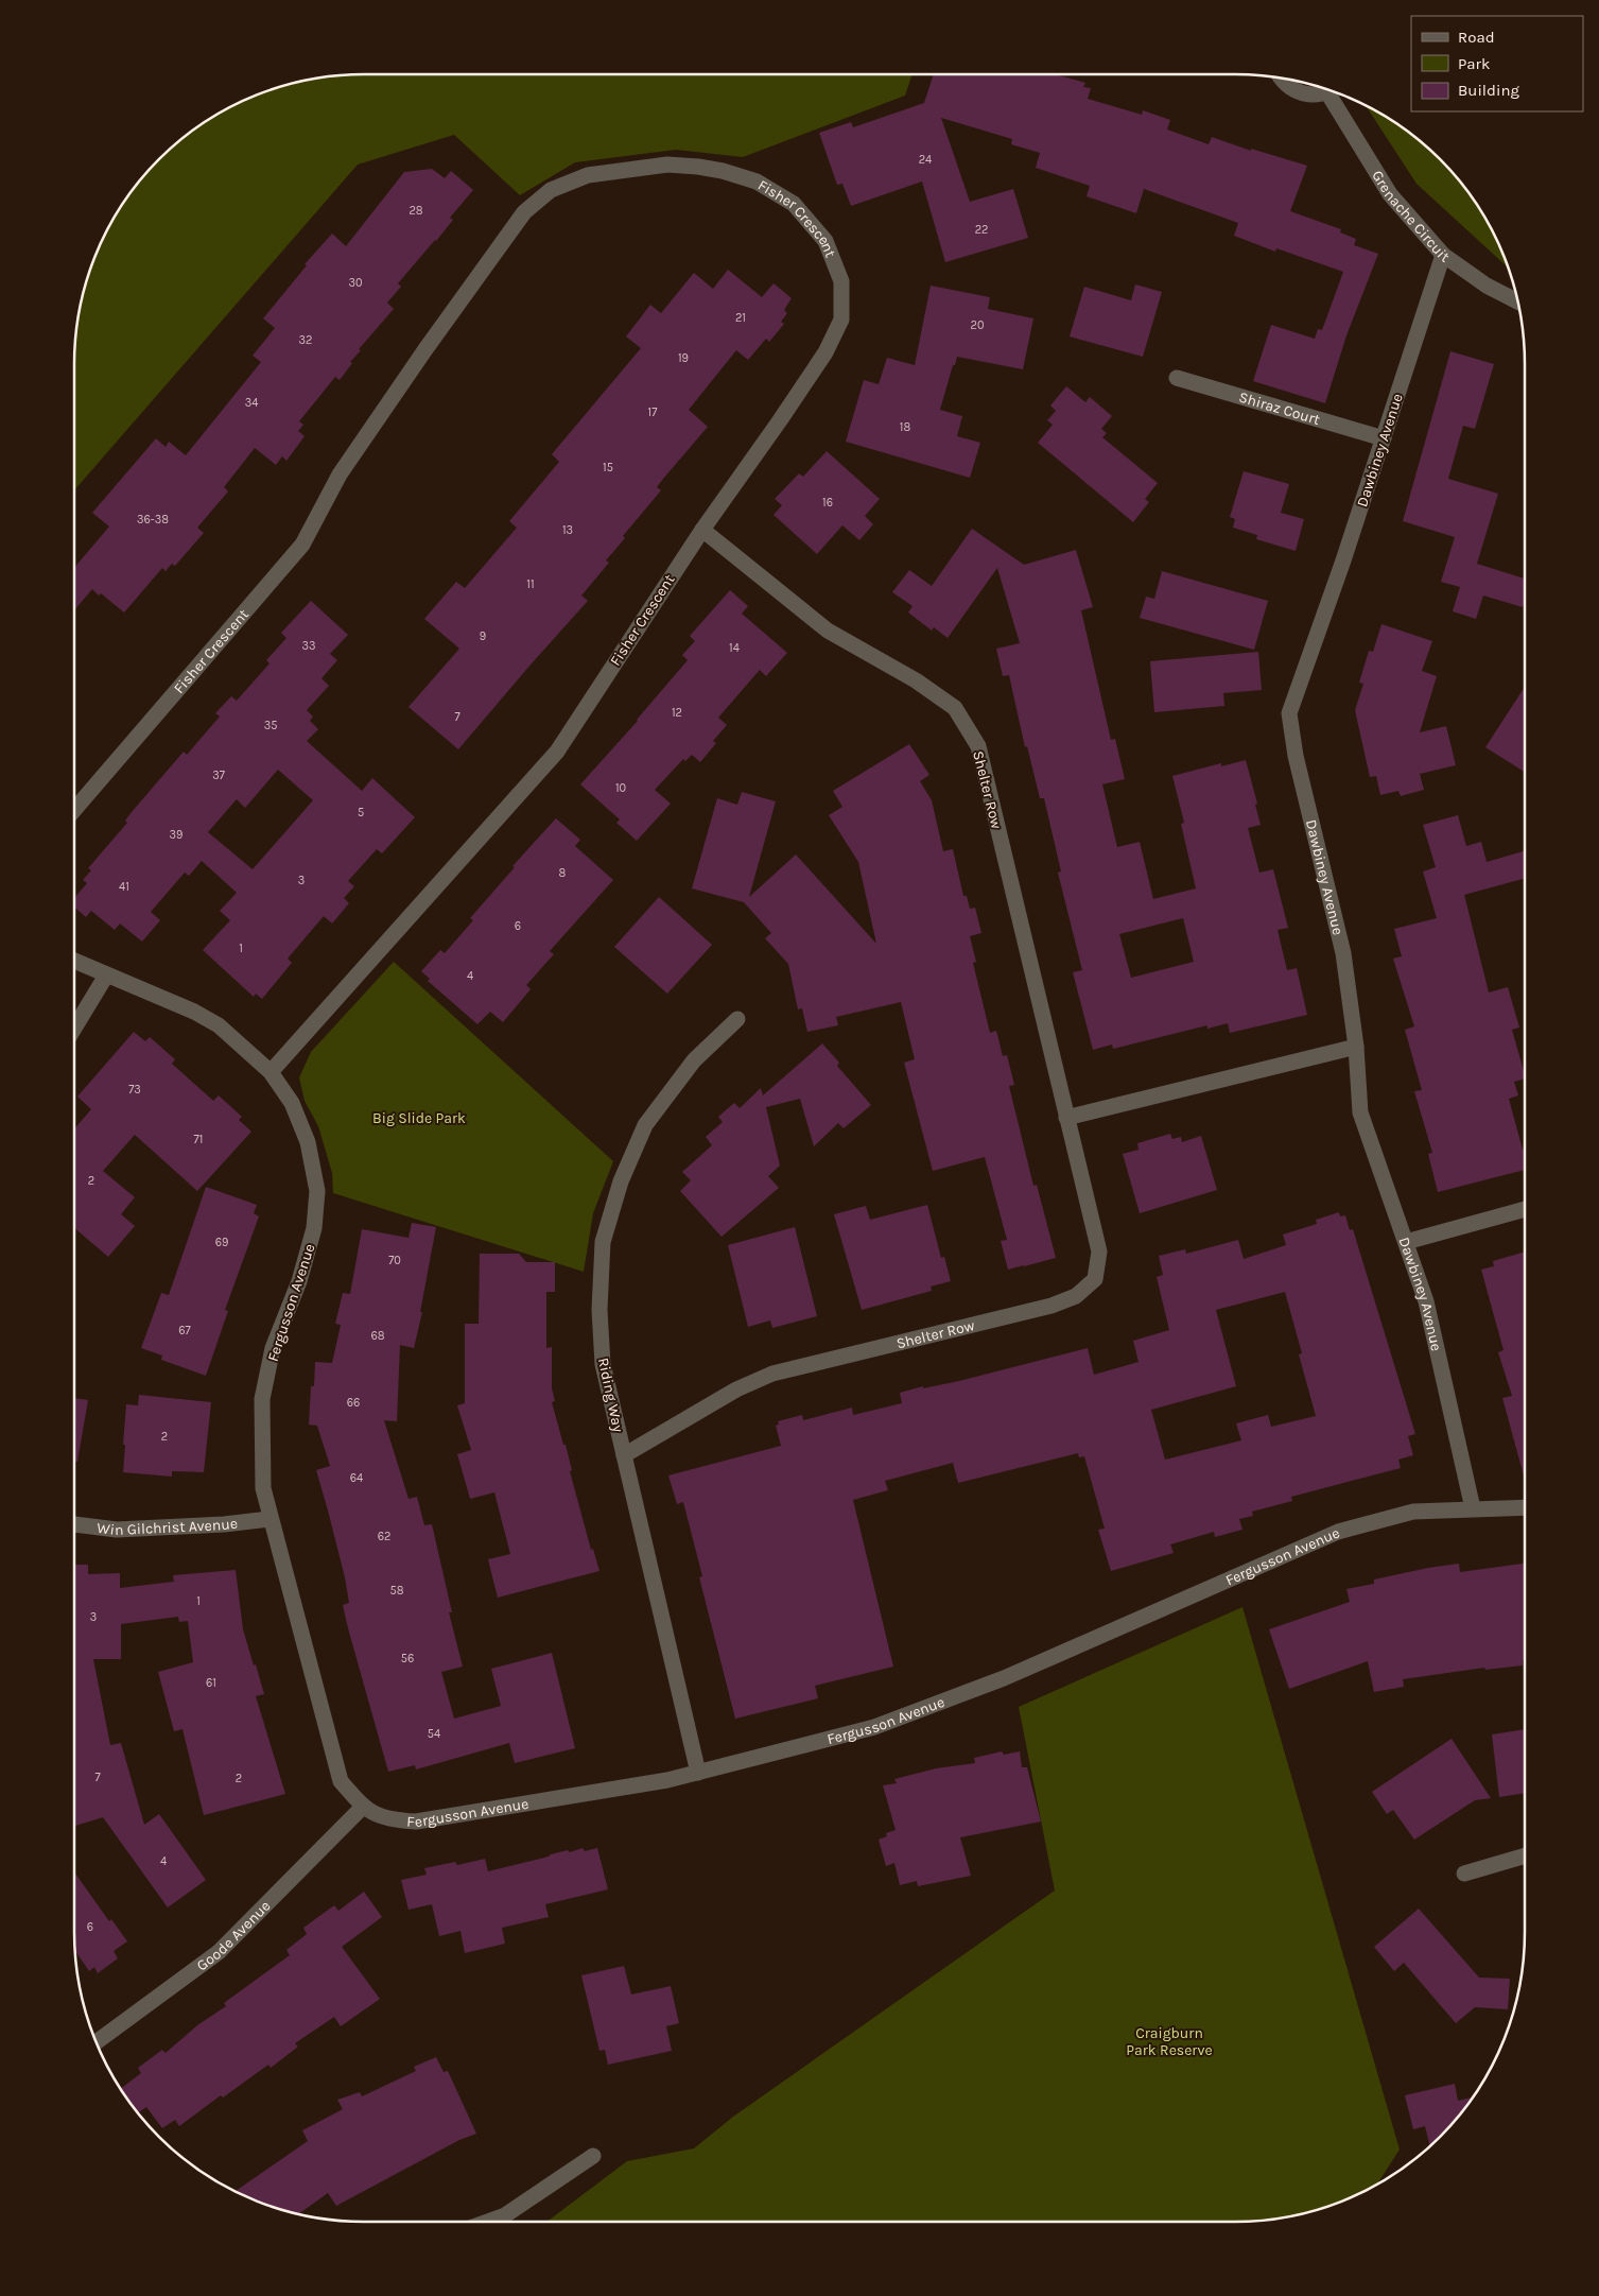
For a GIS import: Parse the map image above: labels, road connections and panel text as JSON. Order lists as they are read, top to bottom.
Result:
{
  "streets": {
    "street": [
      "Grenache Circuit",
      "Fisher Crescent",
      "Shiraz Court",
      "Dawbiney Avenue",
      "Shelter Row",
      "Fergusson Avenue",
      "Riding Way",
      "Win Gilchrist Avenue",
      "Goode Avenue"
    ]
  },
  "crossings": [
    ["Grenache Circuit", "Dawbiney Avenue"],
    ["Fisher Crescent", "Shelter Row"],
    ["Fisher Crescent", "Fergusson Avenue"],
    ["Shiraz Court", "Dawbiney Avenue"],
    ["Dawbiney Avenue", "Fergusson Avenue"],
    ["Shelter Row", "Riding Way"],
    ["Fergusson Avenue", "Riding Way"],
    ["Fergusson Avenue", "Win Gilchrist Avenue"],
    ["Fergusson Avenue", "Goode Avenue"]
  ],
  "parks": ["Big Slide Park", "Craigburn Park Reserve"],
  "house_numbers": [
    "24",
    "28",
    "22",
    "30",
    "21",
    "20",
    "32",
    "19",
    "34",
    "17",
    "18",
    "15",
    "16",
    "36-38",
    "13",
    "11",
    "9",
    "33",
    "14",
    "12",
    "7",
    "35",
    "37",
    "10",
    "5",
    "39",
    "8",
    "3",
    "41",
    "6",
    "1",
    "4",
    "73",
    "71",
    "2",
    "69",
    "70",
    "67",
    "68",
    "66",
    "2",
    "64",
    "62",
    "58",
    "1",
    "3",
    "56",
    "61",
    "54",
    "7",
    "2",
    "4",
    "6"
  ],
  "legend": ["Road", "Park", "Building"]
}
